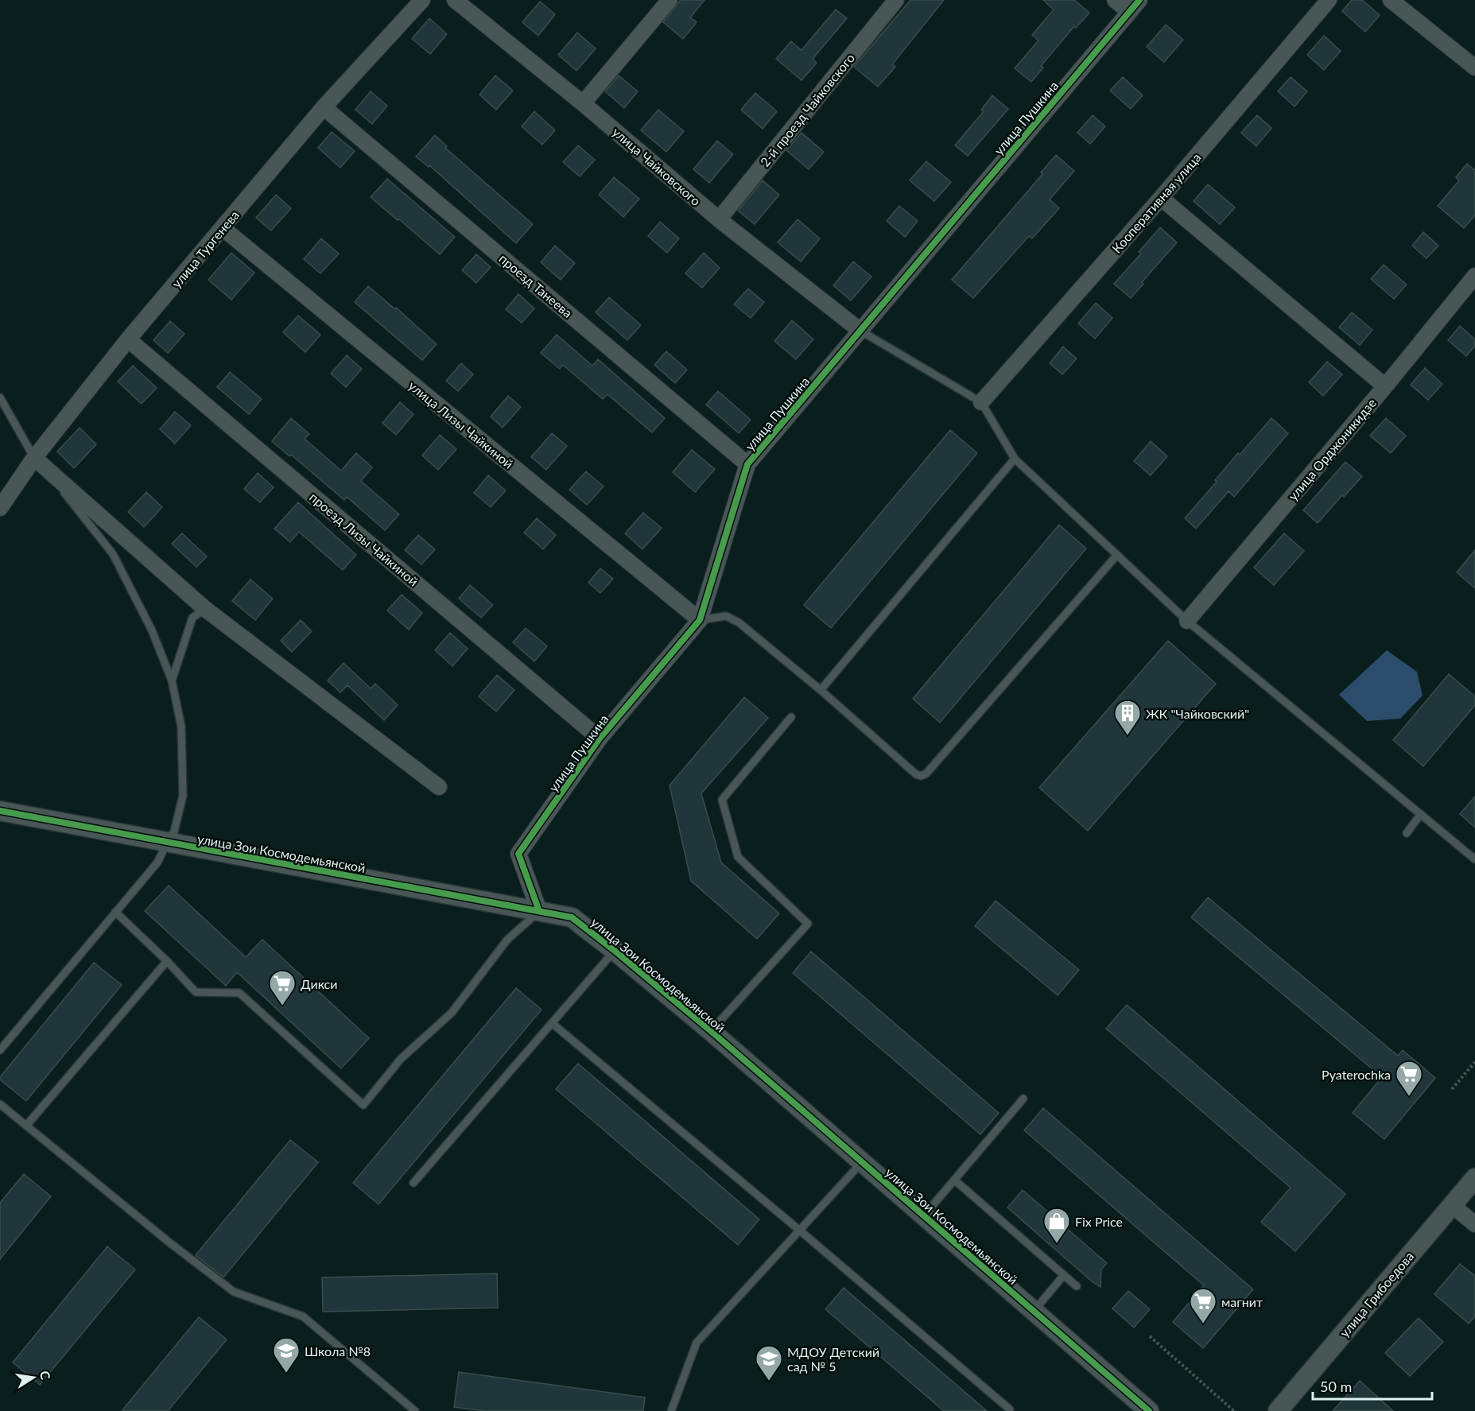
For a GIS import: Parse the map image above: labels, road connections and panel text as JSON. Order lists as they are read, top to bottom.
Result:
{
  "streets": {
    "street": [
      "2-й проезд Чайковского",
      "улица Пушкина",
      "улица Чайковского",
      "Кооперативная улица",
      "улица Тургенева",
      "проезд Танеева",
      "улица Лизы Чайкиной",
      "улица Орджоникидзе",
      "проезд Лизы Чайкиной",
      "улица Зои Космодемьянской",
      "улица Грибоедова"
    ]
  },
  "crossings": [
    ["2-й проезд Чайковского", "улица Чайковского"],
    ["улица Пушкина", "улица Чайковского"],
    ["улица Пушкина", "проезд Танеева"],
    ["улица Пушкина", "улица Лизы Чайкиной"],
    ["улица Пушкина", "проезд Лизы Чайкиной"],
    ["улица Пушкина", "улица Зои Космодемьянской"],
    ["улица Тургенева", "проезд Танеева"],
    ["улица Тургенева", "улица Лизы Чайкиной"],
    ["улица Тургенева", "проезд Лизы Чайкиной"]
  ],
  "places": {
    "building": ["ЖК \"Чайковский\""],
    "supermarket": ["Дикси", "Pyaterochka", "магнит"],
    "shop": ["Fix Price"],
    "school or university": ["Школа №8", "МДОУ Детский сад № 5"]
  },
  "scale_bar": "50 m",
  "north": "right"
}
